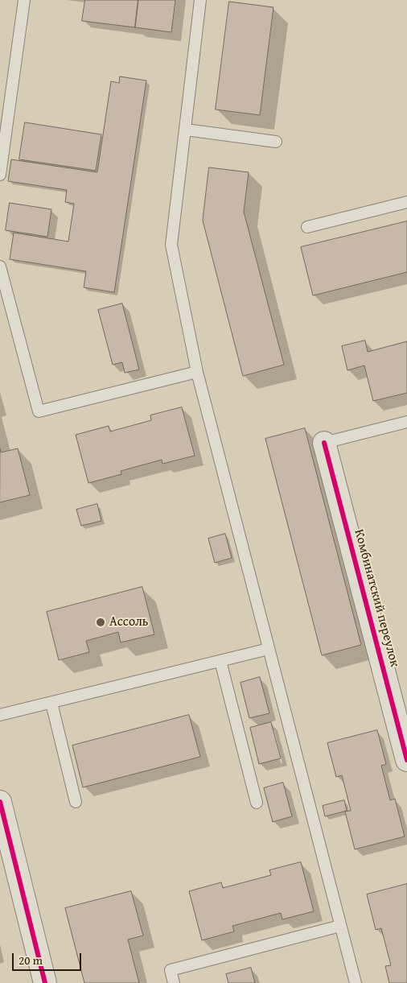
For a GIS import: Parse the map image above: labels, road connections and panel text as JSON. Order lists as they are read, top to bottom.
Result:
{
  "streets": {
    "street": ["Комбинатский переулок"]
  },
  "places": ["Ассоль"],
  "scale_bar": "20 m"
}
